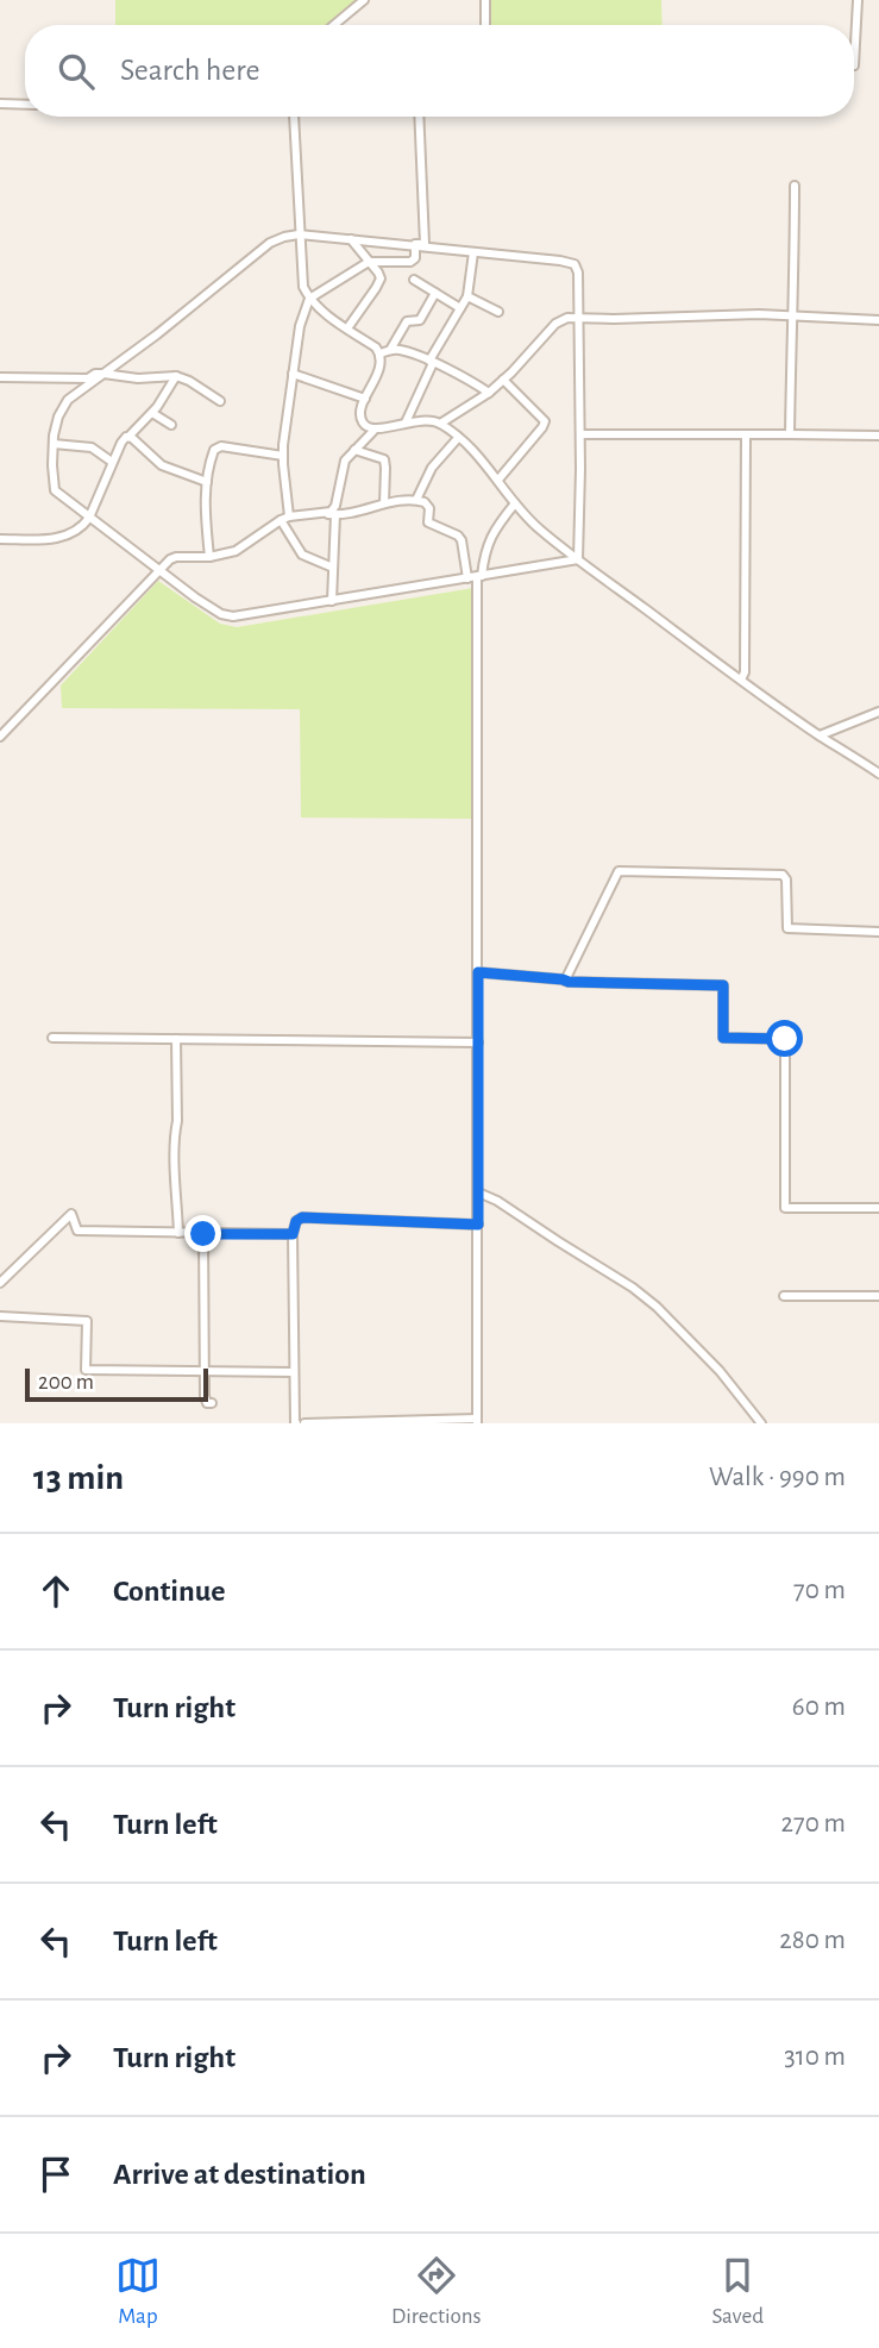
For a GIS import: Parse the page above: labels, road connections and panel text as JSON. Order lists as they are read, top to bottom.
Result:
{
  "scale_bar": "200 m",
  "page": {
    "search": "Search here",
    "scale": "200 m",
    "heading": ["13 min", "Walk · 990 m"],
    "list": [
      ["Continue", "70 m"],
      ["Turn right", "60 m"],
      ["Turn left", "270 m"],
      ["Turn left", "280 m"],
      ["Turn right", "310 m"],
      "Arrive at destination"
    ],
    "nav": ["Map", "Directions", "Saved"]
  }
}
